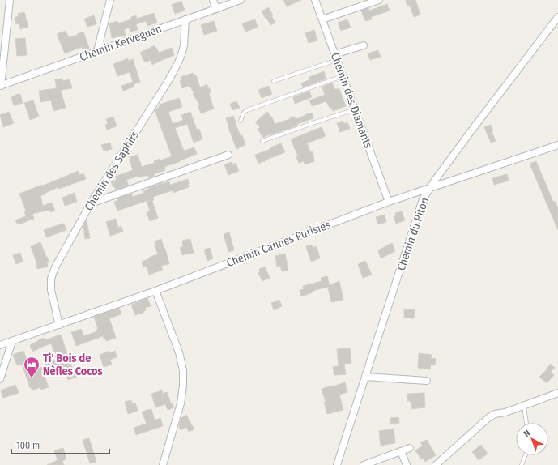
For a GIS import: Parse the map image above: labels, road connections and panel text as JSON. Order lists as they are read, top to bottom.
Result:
{
  "streets": {
    "street": [
      "Chemin Kerveguen",
      "Chemin des Diamants",
      "Chemin des Saphirs",
      "Chemin du Piton",
      "Chemin Cannes Purisies"
    ]
  },
  "crossings": [
    ["Chemin Kerveguen", "Chemin des Saphirs"],
    ["Chemin des Diamants", "Chemin Cannes Purisies"],
    ["Chemin des Saphirs", "Chemin Cannes Purisies"],
    ["Chemin du Piton", "Chemin Cannes Purisies"]
  ],
  "places": {
    "hotel": ["Ti' Bois de Nèfles Cocos"]
  },
  "scale_bar": "100 m",
  "north": "top left"
}
